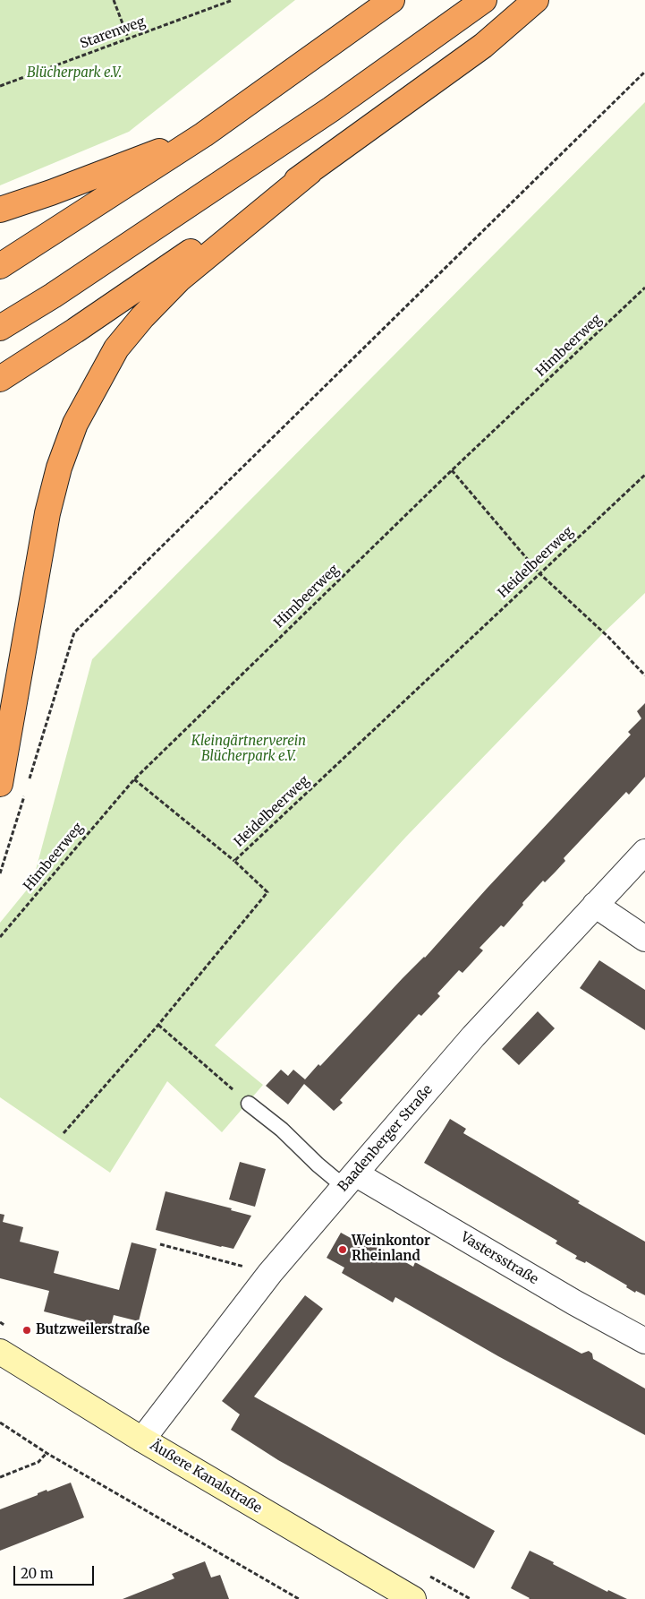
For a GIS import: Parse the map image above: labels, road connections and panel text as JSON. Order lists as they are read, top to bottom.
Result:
{
  "streets": {
    "main road": ["Äußere Kanalstraße"],
    "street": ["Baadenberger Straße", "Vastersstraße"],
    "path": ["Starenweg", "Himbeerweg", "Heidelbeerweg"]
  },
  "crossings": [
    ["Baadenberger Straße", "Vastersstraße"],
    ["Baadenberger Straße", "Äußere Kanalstraße"]
  ],
  "parks": ["Blücherpark e.V.", "Kleingärtnerverein Blücherpark e.V."],
  "places": ["Weinkontor Rheinland", "Butzweilerstraße"],
  "scale_bar": "20 m"
}
